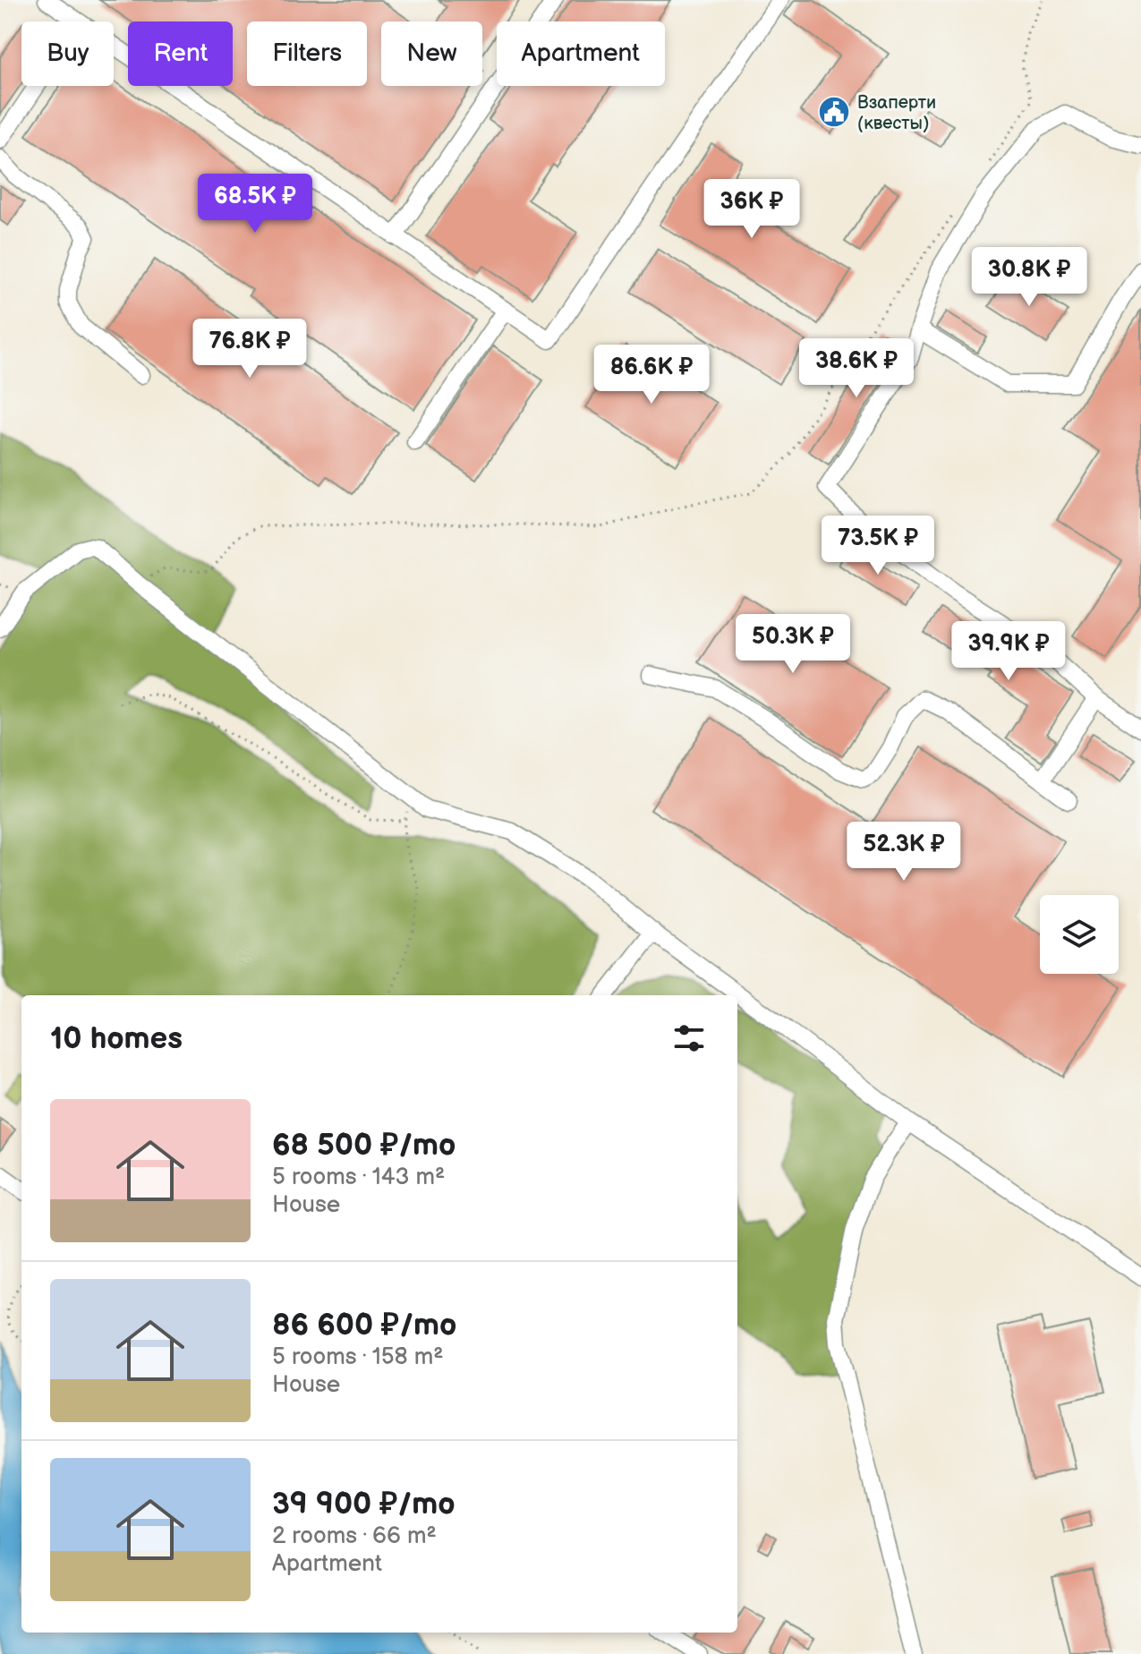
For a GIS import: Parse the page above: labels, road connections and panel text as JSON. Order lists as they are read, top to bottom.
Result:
{
  "places": {
    "public building": ["Взаперти (квесты)"]
  },
  "page": {
    "chip": [
      "Buy",
      "Rent",
      "Filters",
      "New",
      "Apartment"
    ],
    "price": [
      "68.5K ₽",
      "36K ₽",
      "30.8K ₽",
      "76.8K ₽",
      "38.6K ₽",
      "86.6K ₽",
      "73.5K ₽",
      "50.3K ₽",
      "39.9K ₽",
      "52.3K ₽"
    ],
    "heading": "10 homes",
    "list": [
      {
        "name": "68 500 ₽/mo",
        "note": "5 rooms · 143 m² · House"
      },
      {
        "name": "86 600 ₽/mo",
        "note": "5 rooms · 158 m² · House"
      },
      {
        "name": "39 900 ₽/mo",
        "note": "2 rooms · 66 m² · Apartment"
      }
    ]
  }
}
